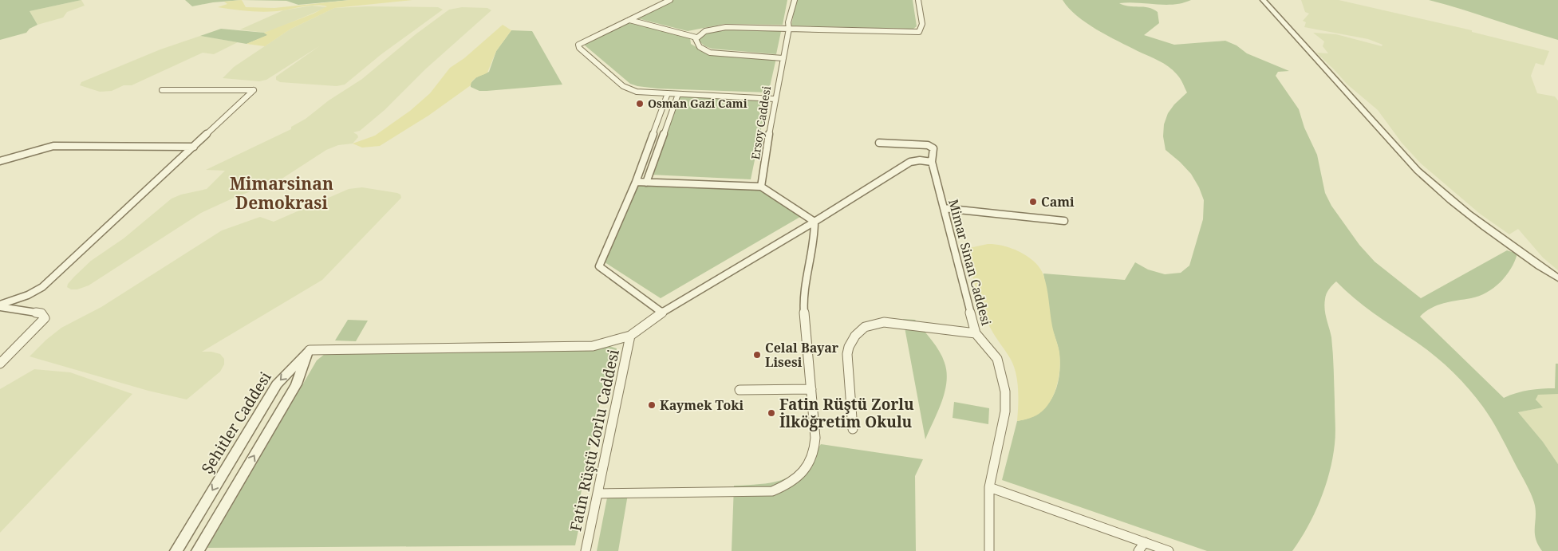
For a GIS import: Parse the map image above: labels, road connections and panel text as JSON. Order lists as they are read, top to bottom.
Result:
{
  "streets": {
    "street": [
      "Ersoy Caddesi",
      "Mimar Sinan Caddesi",
      "Şehitler Caddesi",
      "Fatin Rüştü Zorlu Caddesi"
    ]
  },
  "districts": ["Mimarsinan Demokrasi"],
  "places": [
    "Osman Gazi Cami",
    "Cami",
    "Celal Bayar Lisesi",
    "Kaymek Toki",
    "Fatin Rüştü Zorlu İlköğretim Okulu"
  ]
}
